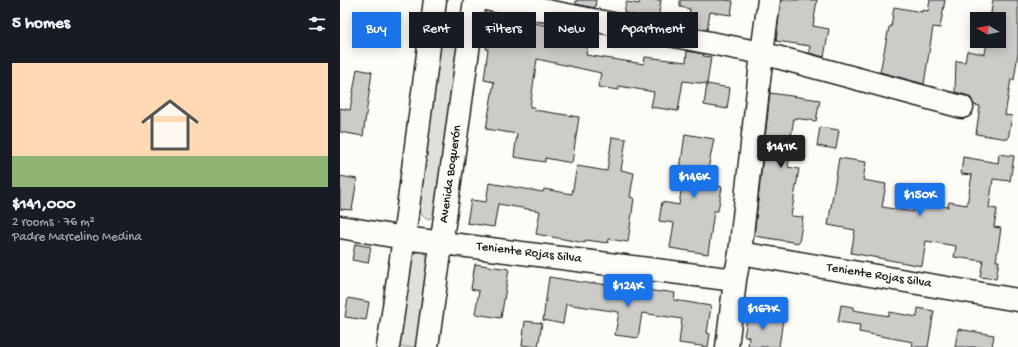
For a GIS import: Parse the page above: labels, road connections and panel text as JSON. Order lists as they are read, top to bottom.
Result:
{
  "streets": {
    "street": ["Avenida Boquerón", "Teniente Rojas Silva"]
  },
  "crossings": [
    ["Avenida Boquerón", "Teniente Rojas Silva"]
  ],
  "north": "left",
  "page": {
    "heading": "5 homes",
    "chip": [
      "Buy",
      "Rent",
      "Filters",
      "New",
      "Apartment"
    ],
    "list": [
      {
        "name": "$141,000",
        "note": "2 rooms · 76 m² · Padre Marcelino Medina"
      }
    ],
    "price": [
      "$141K",
      "$146K",
      "$150K",
      "$124K",
      "$167K"
    ]
  }
}
